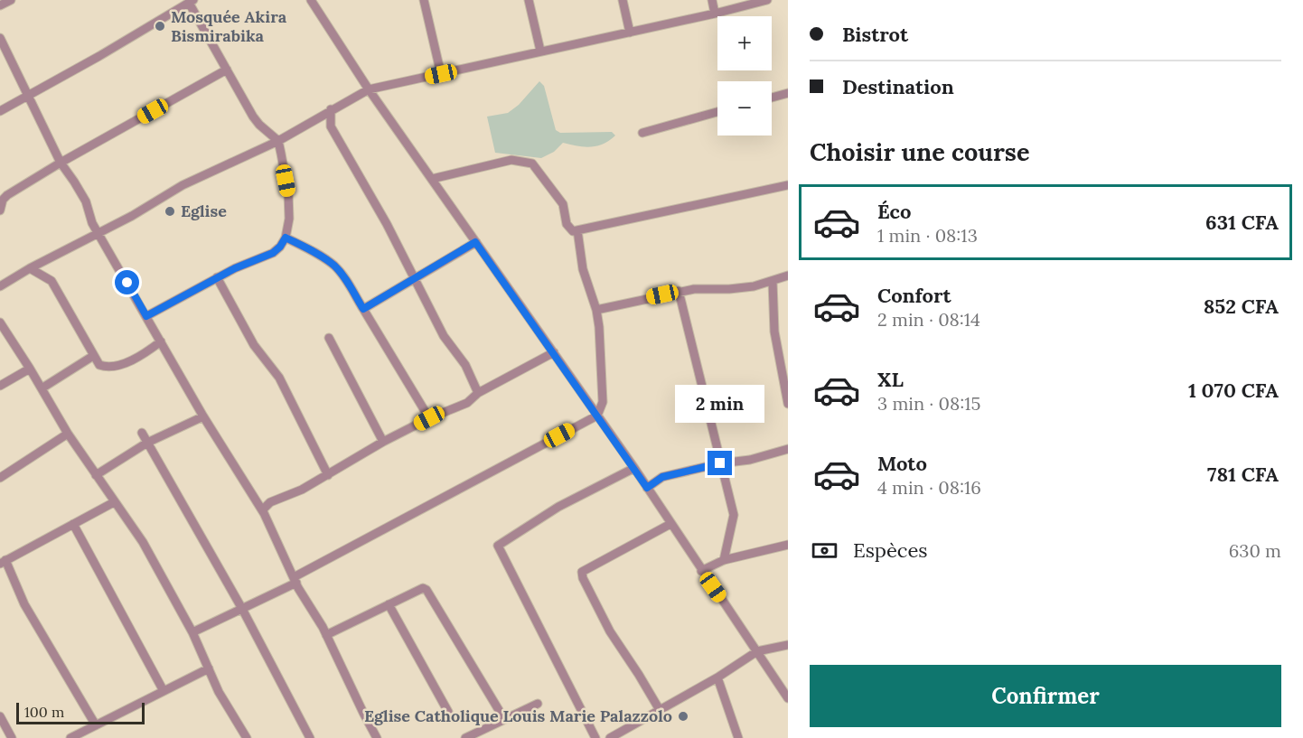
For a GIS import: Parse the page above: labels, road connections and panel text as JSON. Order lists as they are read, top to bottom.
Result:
{
  "places": ["Mosquée Akira Bismirabika", "Eglise", "Eglise Catholique Louis Marie Palazzolo"],
  "scale_bar": "100 m",
  "page": {
    "banner": ["Bistrot", "Destination"],
    "map_buttons": ["+", "−"],
    "heading": "Choisir une course",
    "list": [
      {
        "name": "Éco",
        "note": "1 min · 08:13",
        "value": "631 CFA"
      },
      {
        "name": "Confort",
        "note": "2 min · 08:14",
        "value": "852 CFA"
      },
      {
        "name": "XL",
        "note": "3 min · 08:15",
        "value": "1 070 CFA"
      },
      {
        "name": "Moto",
        "note": "4 min · 08:16",
        "value": "781 CFA"
      }
    ],
    "bubble": "2 min",
    "pay": ["Espèces", "630 m"],
    "buttons": "Confirmer",
    "scale": "100 m"
  }
}
